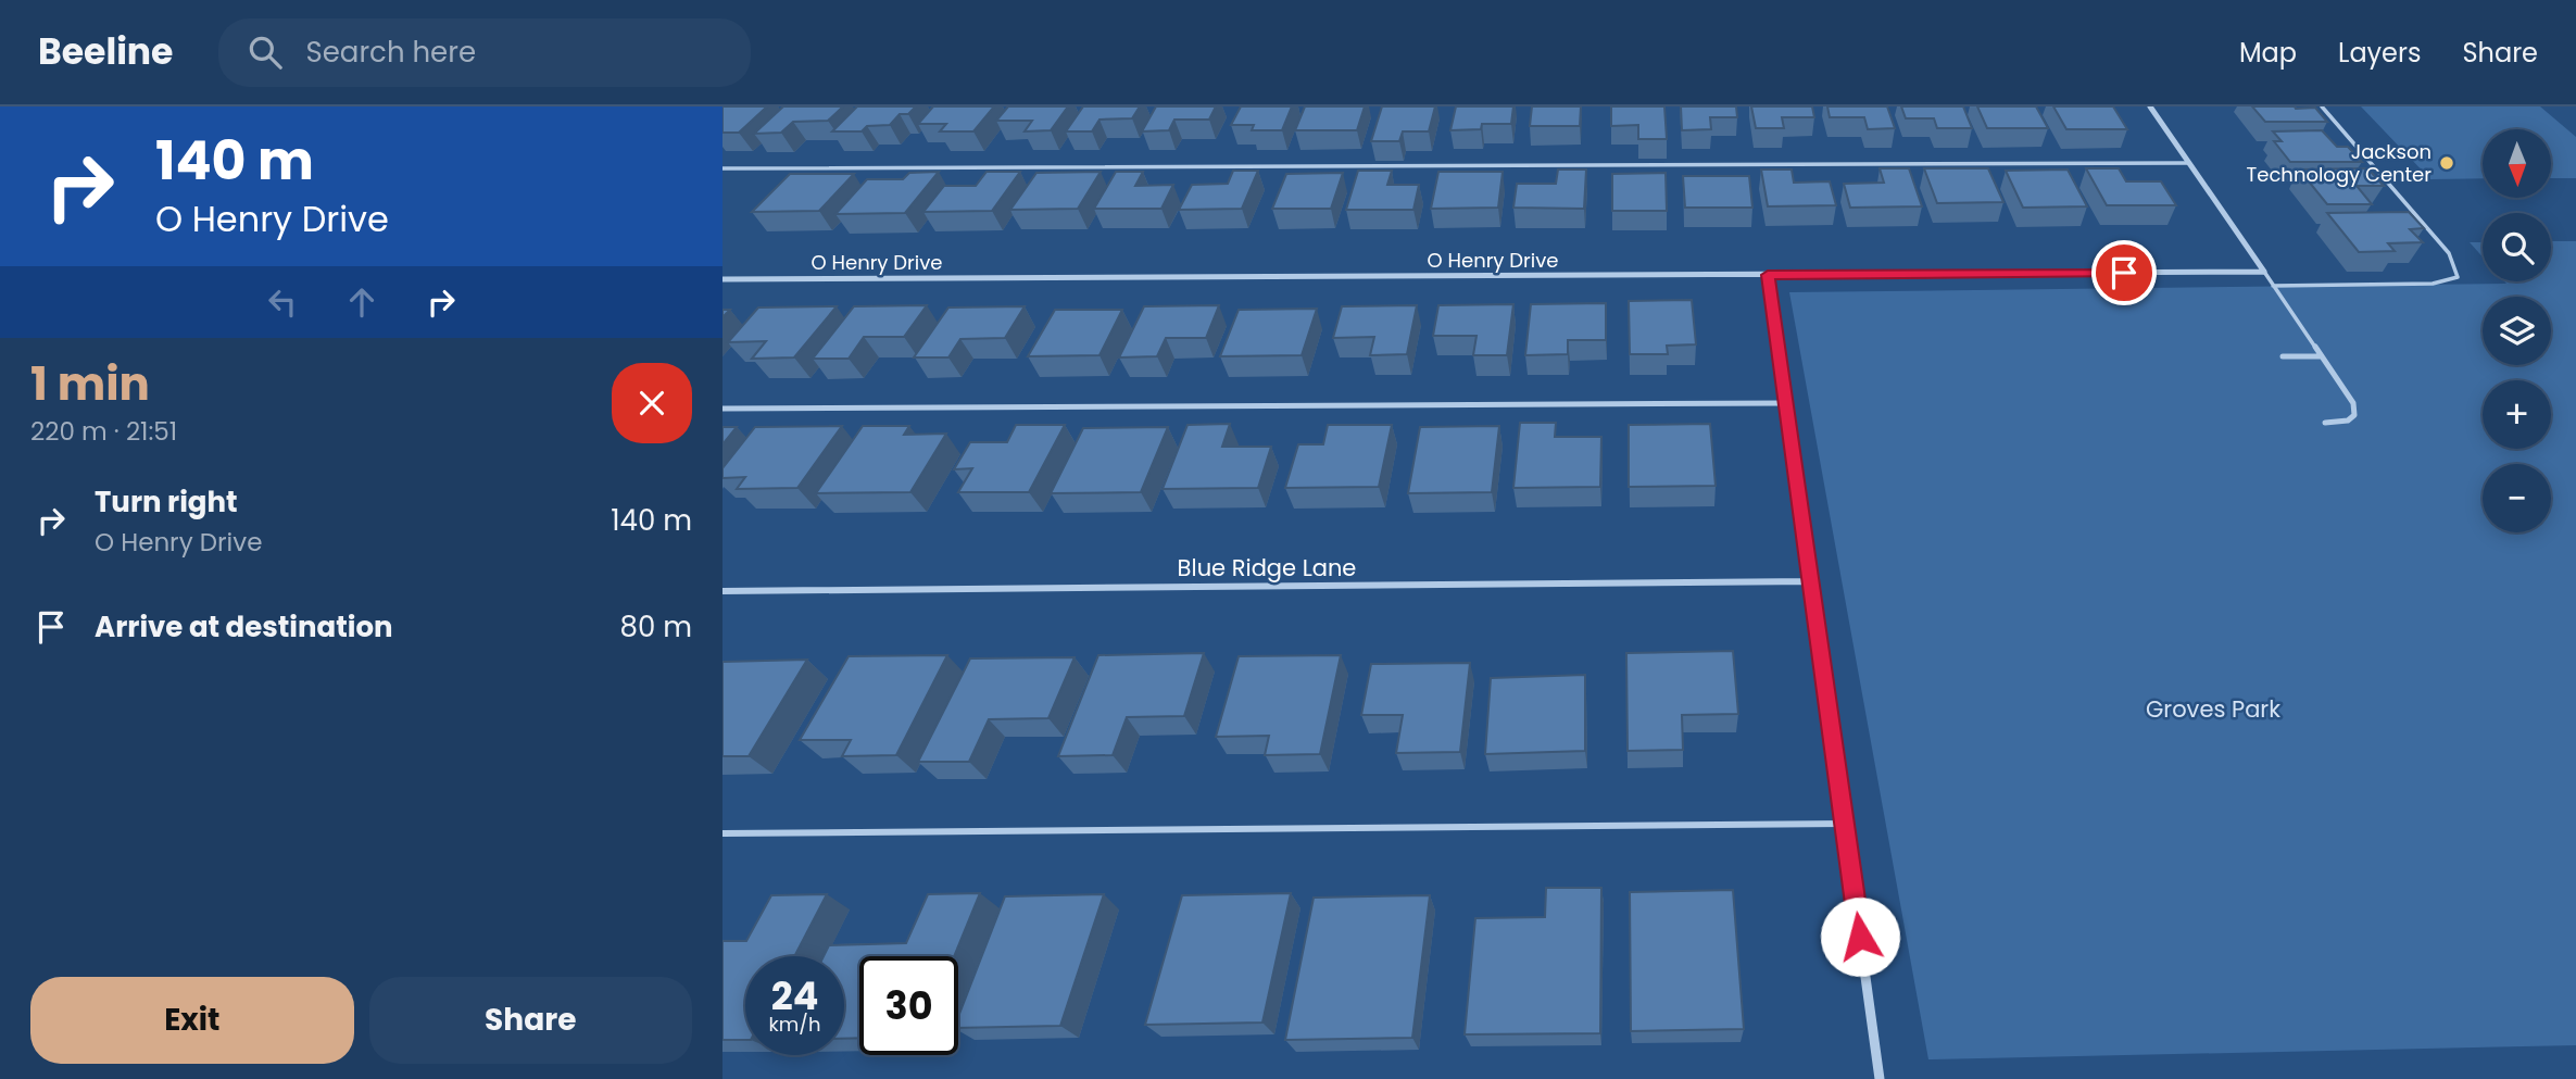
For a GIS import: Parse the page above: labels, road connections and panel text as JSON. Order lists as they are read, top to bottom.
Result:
{
  "streets": {
    "street": ["O Henry Drive", "Blue Ridge Lane"]
  },
  "parks": ["Groves Park"],
  "places": ["Jackson Technology Center"],
  "north": "bottom",
  "page": {
    "header": "Beeline",
    "search": "Search here",
    "nav": ["Map", "Layers", "Share"],
    "turn": ["140 m", "O Henry Drive"],
    "map_buttons": ["+", "−"],
    "heading": ["1 min", "220 m · 21:51"],
    "list": [
      {
        "name": "Turn right",
        "note": "O Henry Drive",
        "value": "140 m"
      },
      {
        "name": "Arrive at destination",
        "value": "80 m"
      }
    ],
    "speed": "24 km/h",
    "limit": "30",
    "buttons": ["Exit", "Share"]
  }
}
